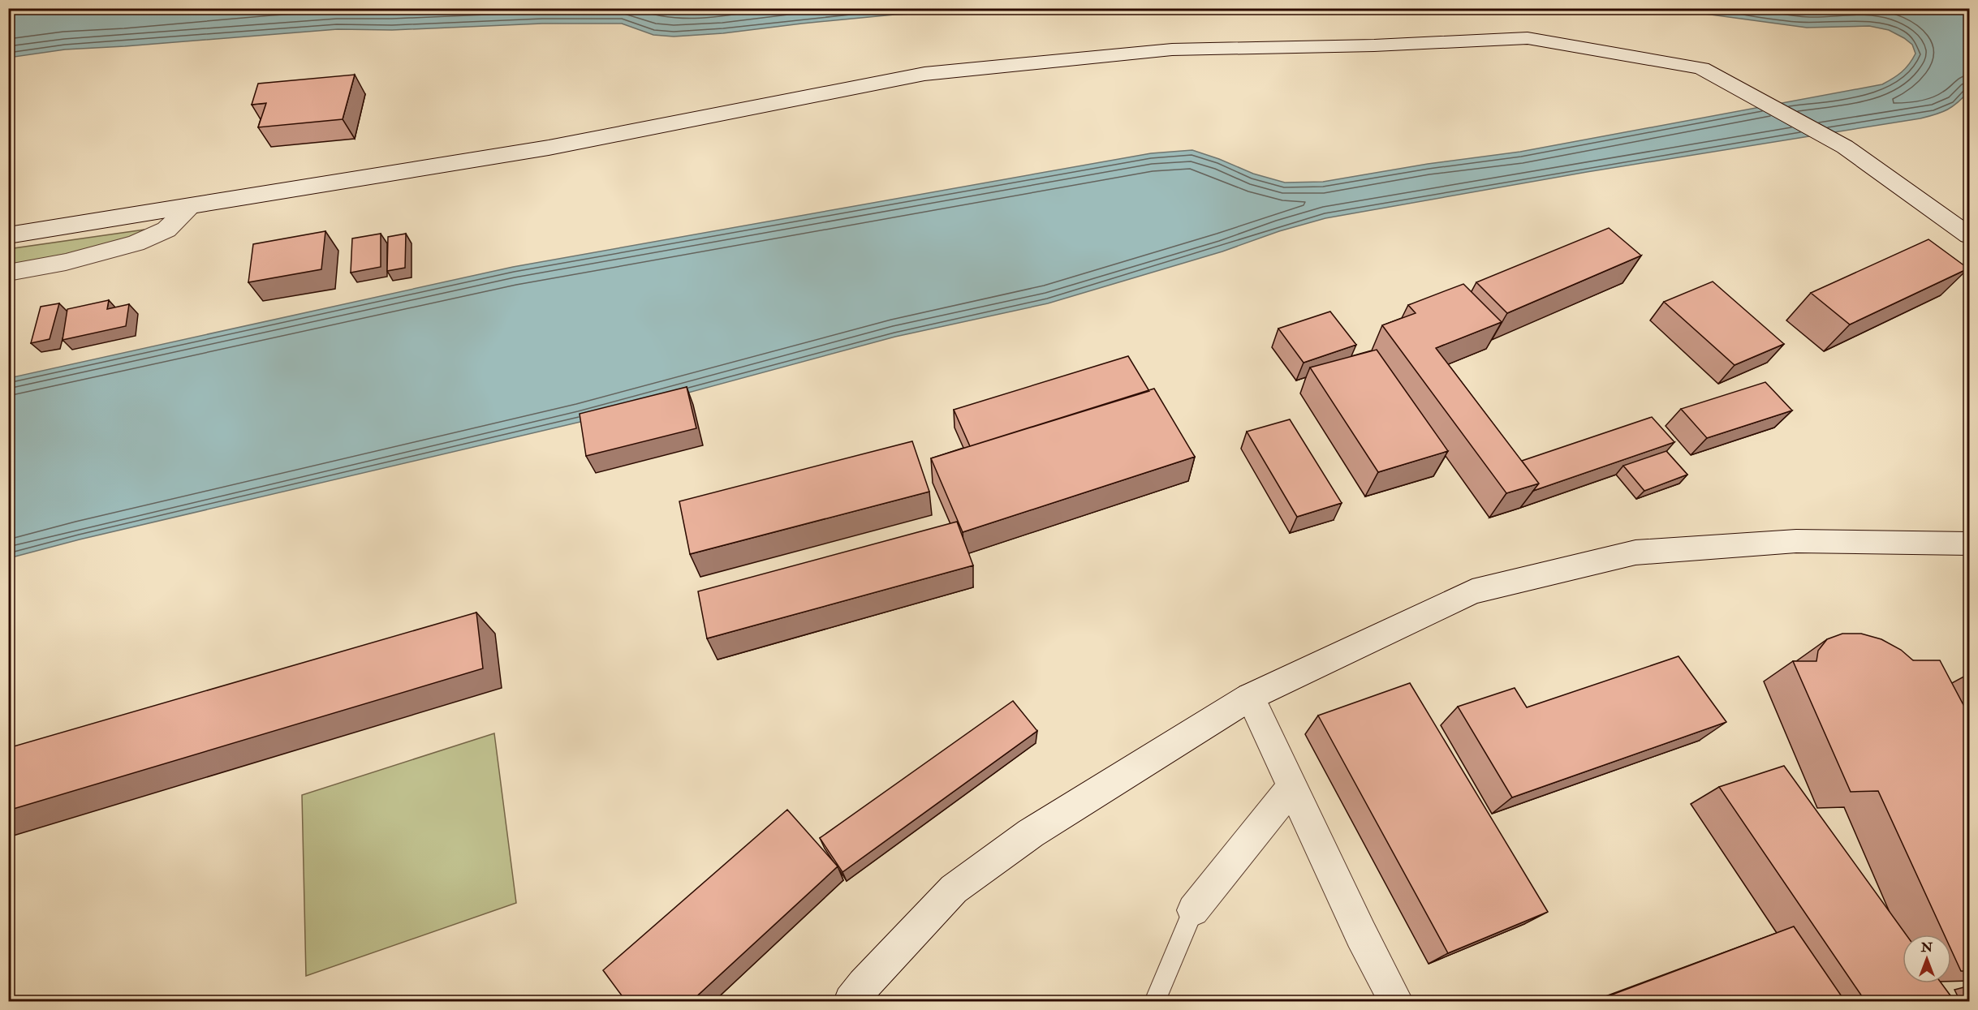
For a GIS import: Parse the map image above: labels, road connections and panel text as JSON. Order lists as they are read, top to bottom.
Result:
{
  "north": "top"
}
